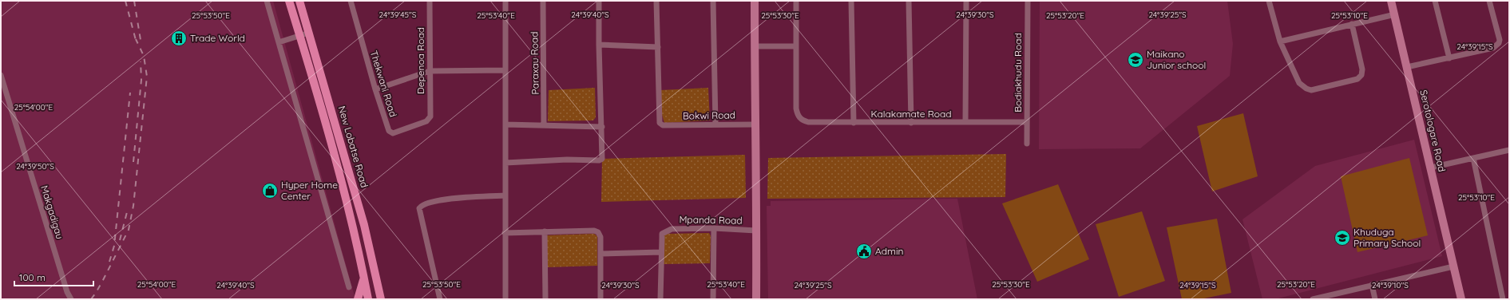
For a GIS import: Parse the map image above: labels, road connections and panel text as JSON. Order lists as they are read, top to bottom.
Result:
{
  "streets": {
    "main road": ["New Lobatse Road"],
    "street": [
      "Depenoa Road",
      "Paraxau Road",
      "Bodiakhudu Road",
      "Thekwani Road",
      "Kalakamate Road",
      "Bokwi Road",
      "Serotologare Road",
      "Makgadigau",
      "Mpanda Road"
    ]
  },
  "crossings": [
    ["Depenoa Road", "Thekwani Road"],
    ["Bodiakhudu Road", "Kalakamate Road"]
  ],
  "places": {
    "building": ["Trade World"],
    "school or university": ["Maikano Junior school", "Khuduga Primary School"],
    "shop": ["Hyper Home Center"],
    "public building": ["Admin"]
  },
  "scale_bar": "100 m",
  "coordinates": [
    "24°39'45\"S",
    "24°39'40\"S",
    "24°39'30\"S",
    "24°39'25\"S",
    "25°53'50\"E",
    "25°53'40\"E",
    "25°53'20\"E",
    "25°53'30\"E",
    "25°53'10\"E",
    "24°39'15\"S",
    "25°54'00\"E",
    "24°39'50\"S",
    "24°39'10\"S"
  ]
}
